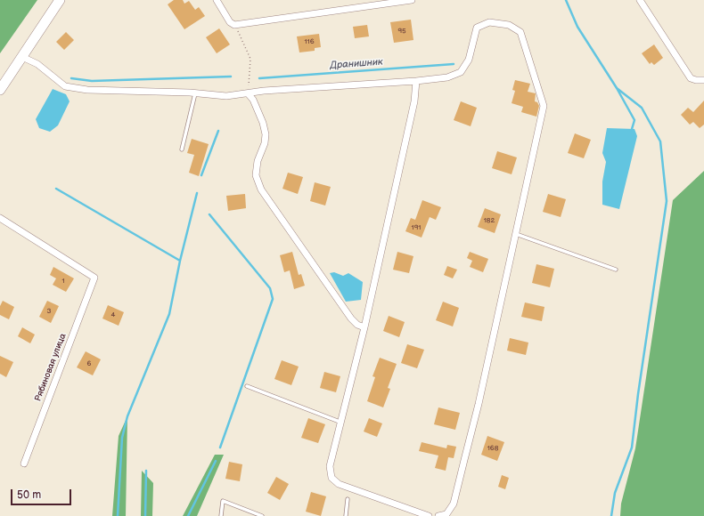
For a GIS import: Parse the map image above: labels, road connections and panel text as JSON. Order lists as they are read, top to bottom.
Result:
{
  "streets": {
    "street": ["Рябиновая улица"]
  },
  "water": ["Дранишник"],
  "house_numbers": [
    "95",
    "116",
    "182",
    "191",
    "1",
    "3",
    "4",
    "6",
    "168"
  ],
  "scale_bar": "50 m"
}
